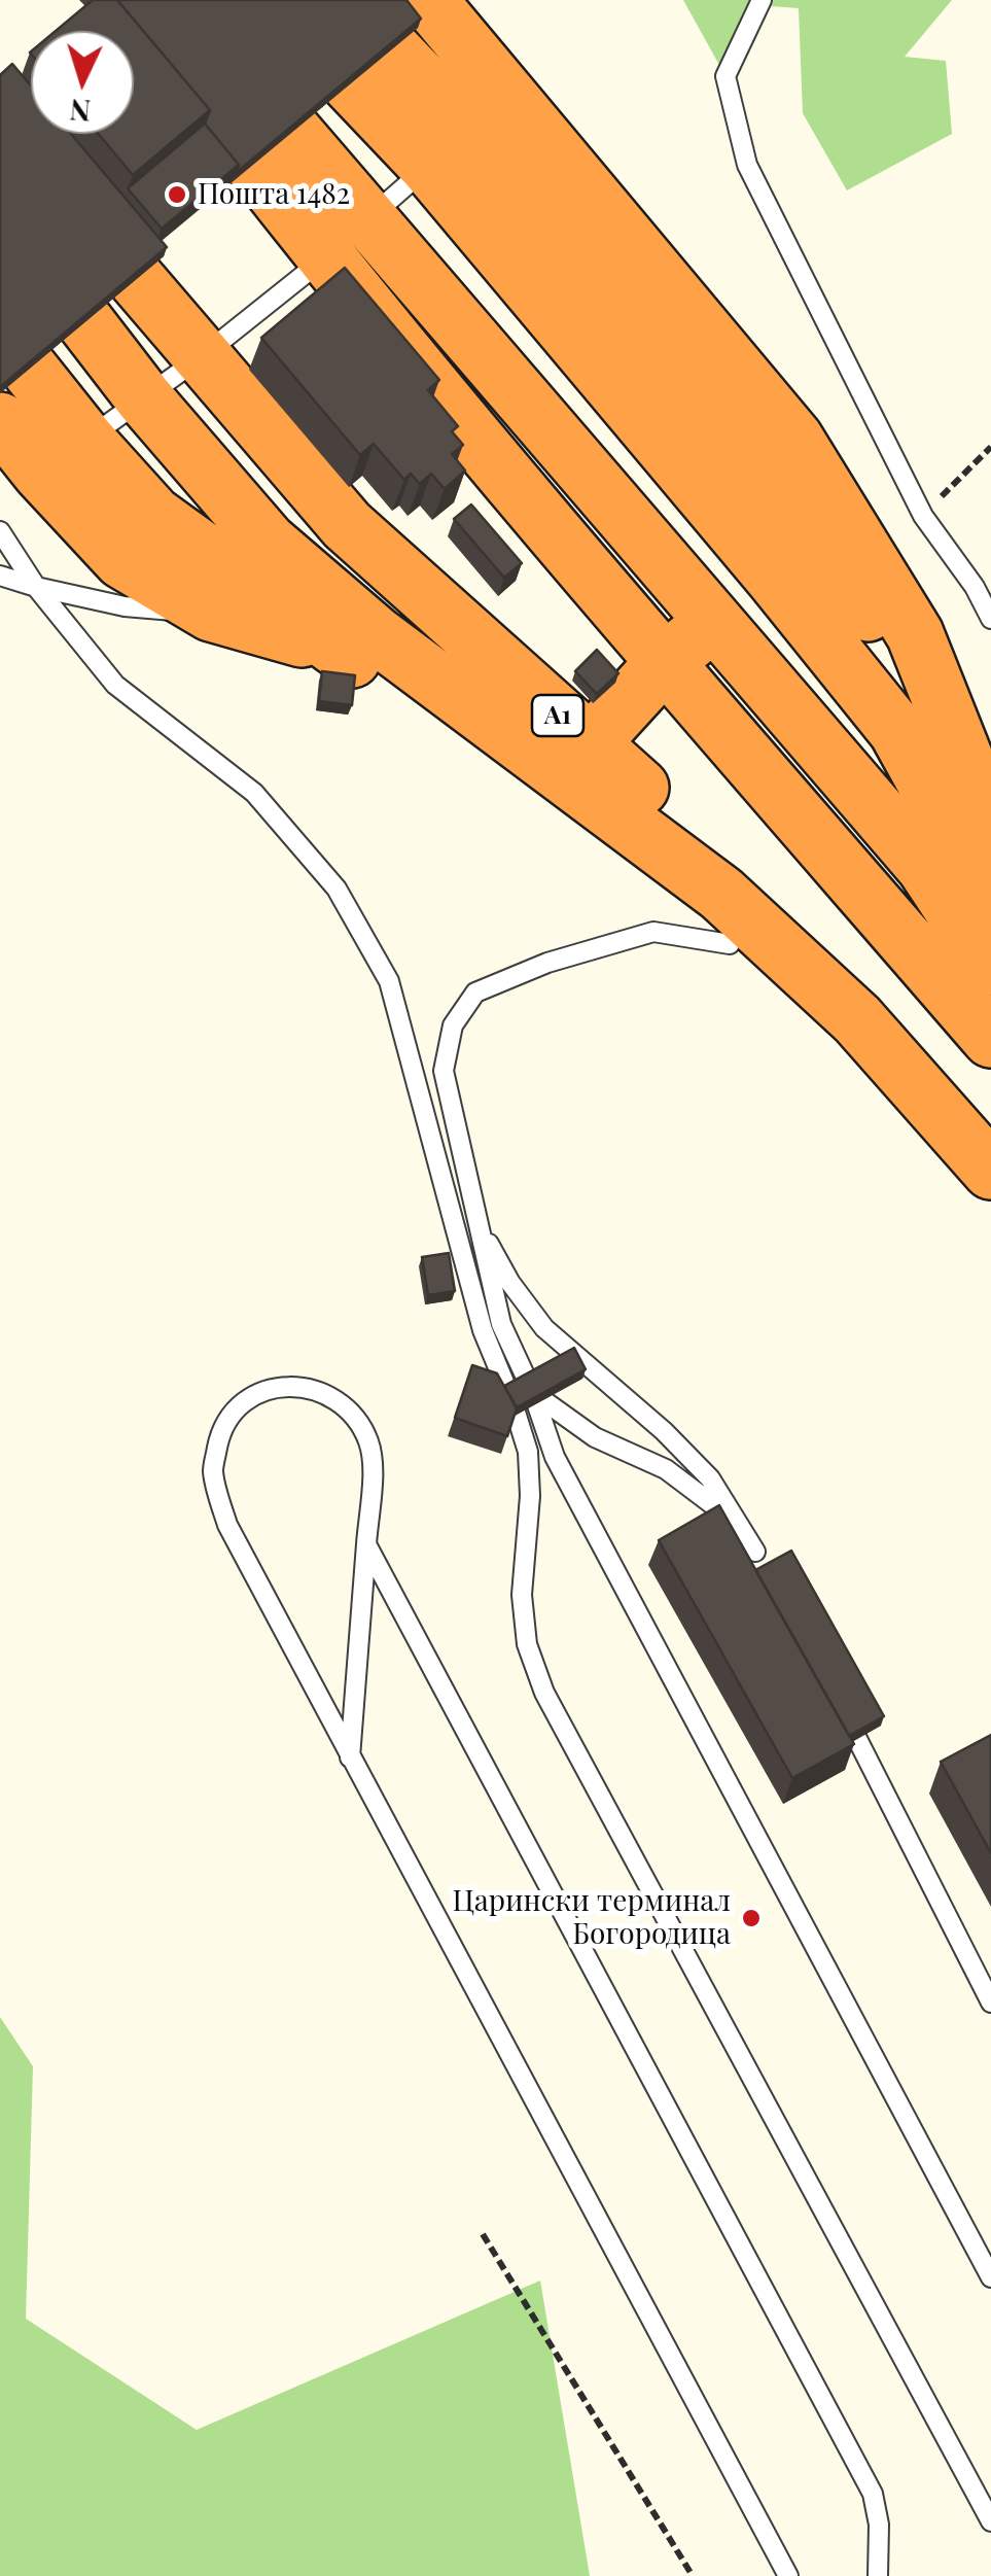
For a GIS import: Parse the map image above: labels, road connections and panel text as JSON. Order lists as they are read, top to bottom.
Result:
{
  "streets": {
    "highway": ["A1"]
  },
  "places": ["Пошта 1482", "Царински терминал Богородица"],
  "north": "bottom"
}
